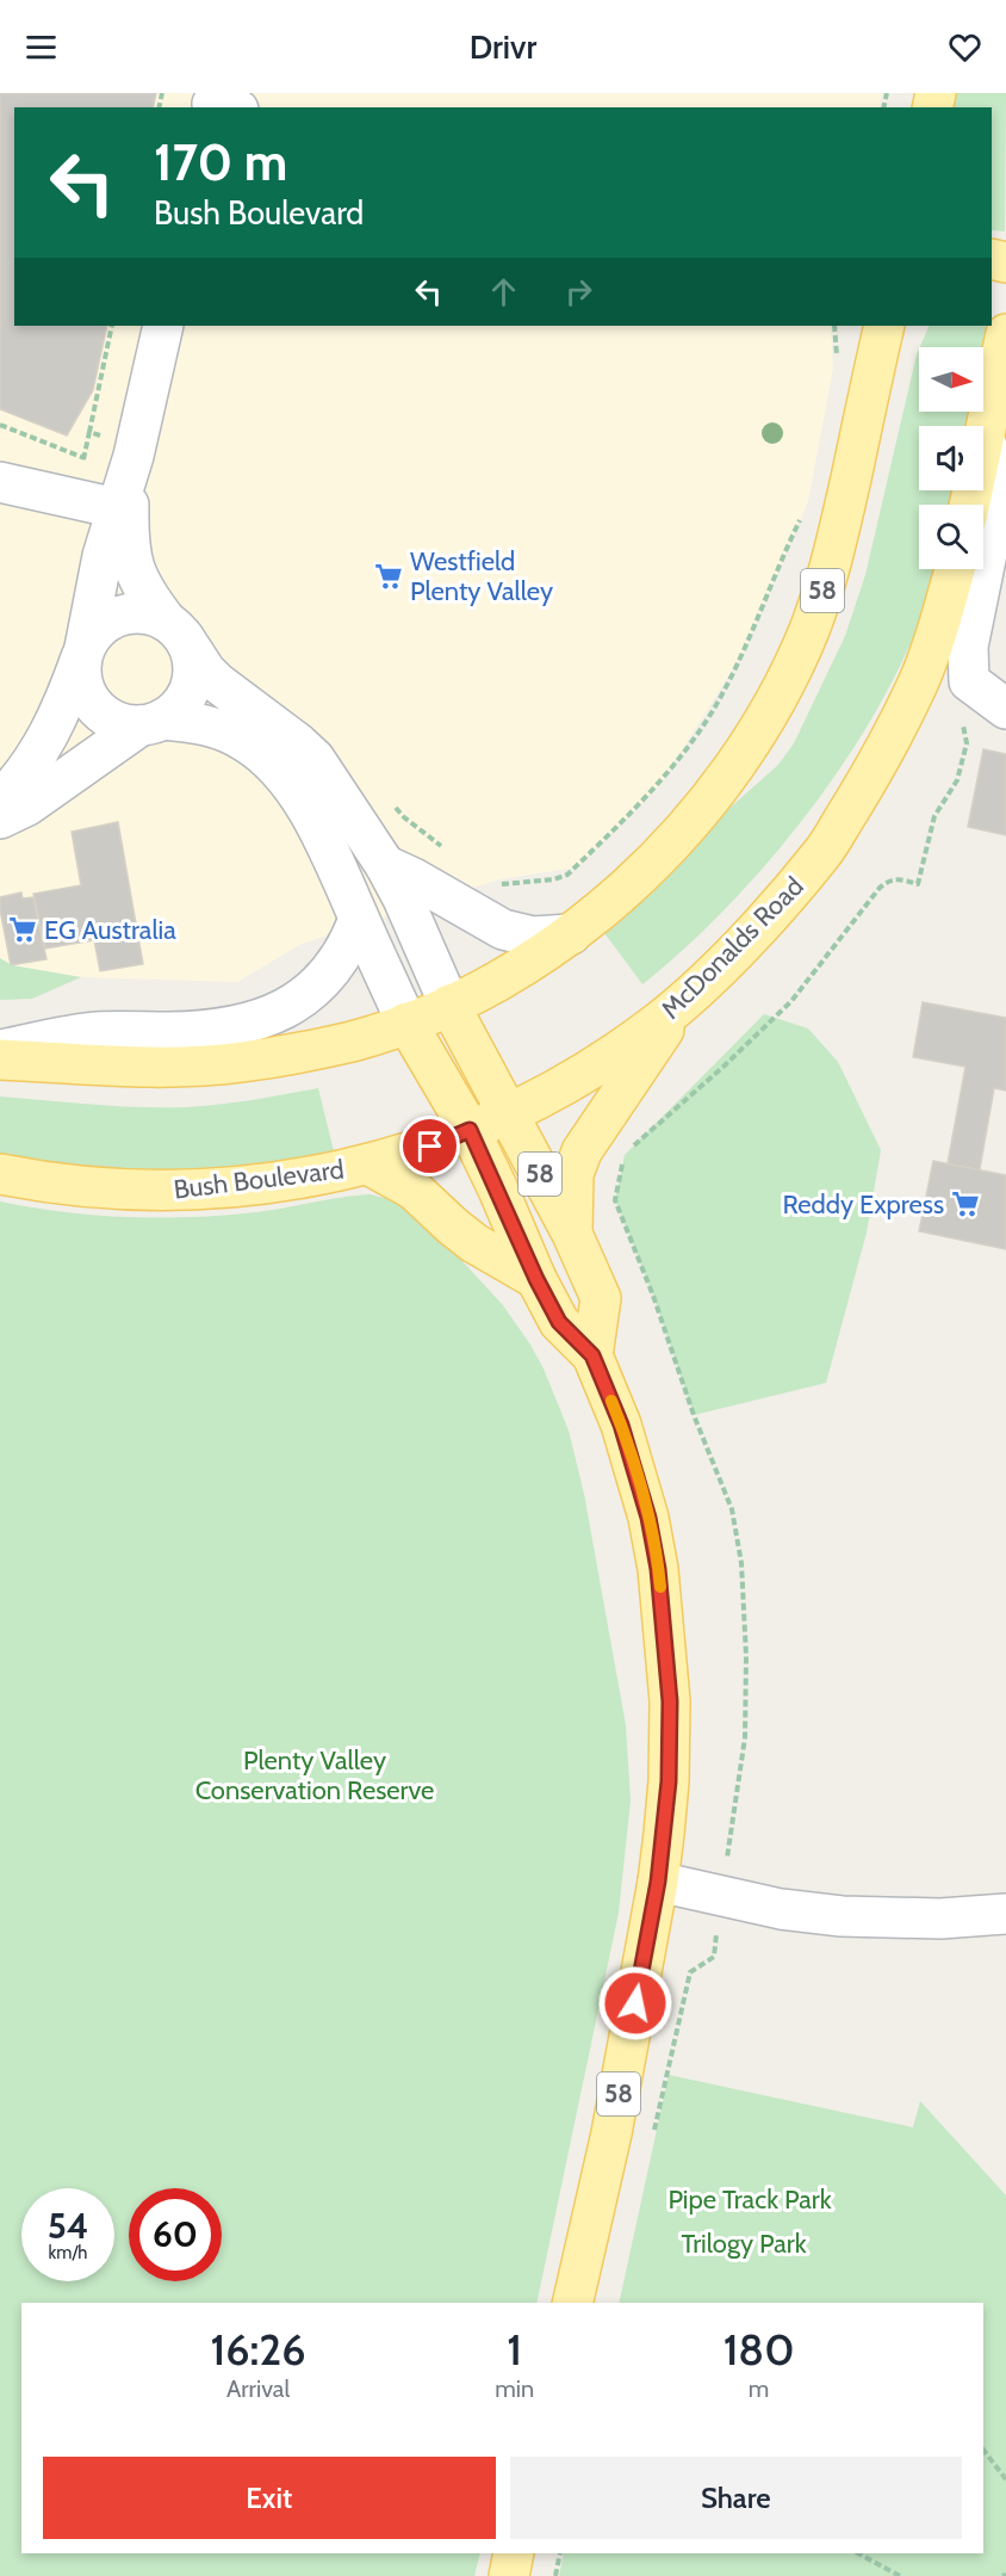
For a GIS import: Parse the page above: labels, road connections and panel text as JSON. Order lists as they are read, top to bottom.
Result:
{
  "streets": {
    "main road": ["58", "McDonalds Road", "Bush Boulevard"]
  },
  "crossings": [
    ["58", "McDonalds Road"],
    ["58", "Bush Boulevard"]
  ],
  "parks": ["Plenty Valley Conservation Reserve", "Pipe Track Park", "Trilogy Park"],
  "places": {
    "supermarket": ["Westfield Plenty Valley", "EG Australia", "Reddy Express"]
  },
  "north": "right",
  "page": {
    "header": "Drivr",
    "turn": ["170 m", "Bush Boulevard"],
    "speed": "54 km/h",
    "limit": "60",
    "eta": [
      "16:26",
      "Arrival",
      "1",
      "min",
      "180",
      "m"
    ],
    "buttons": ["Exit", "Share"]
  }
}
